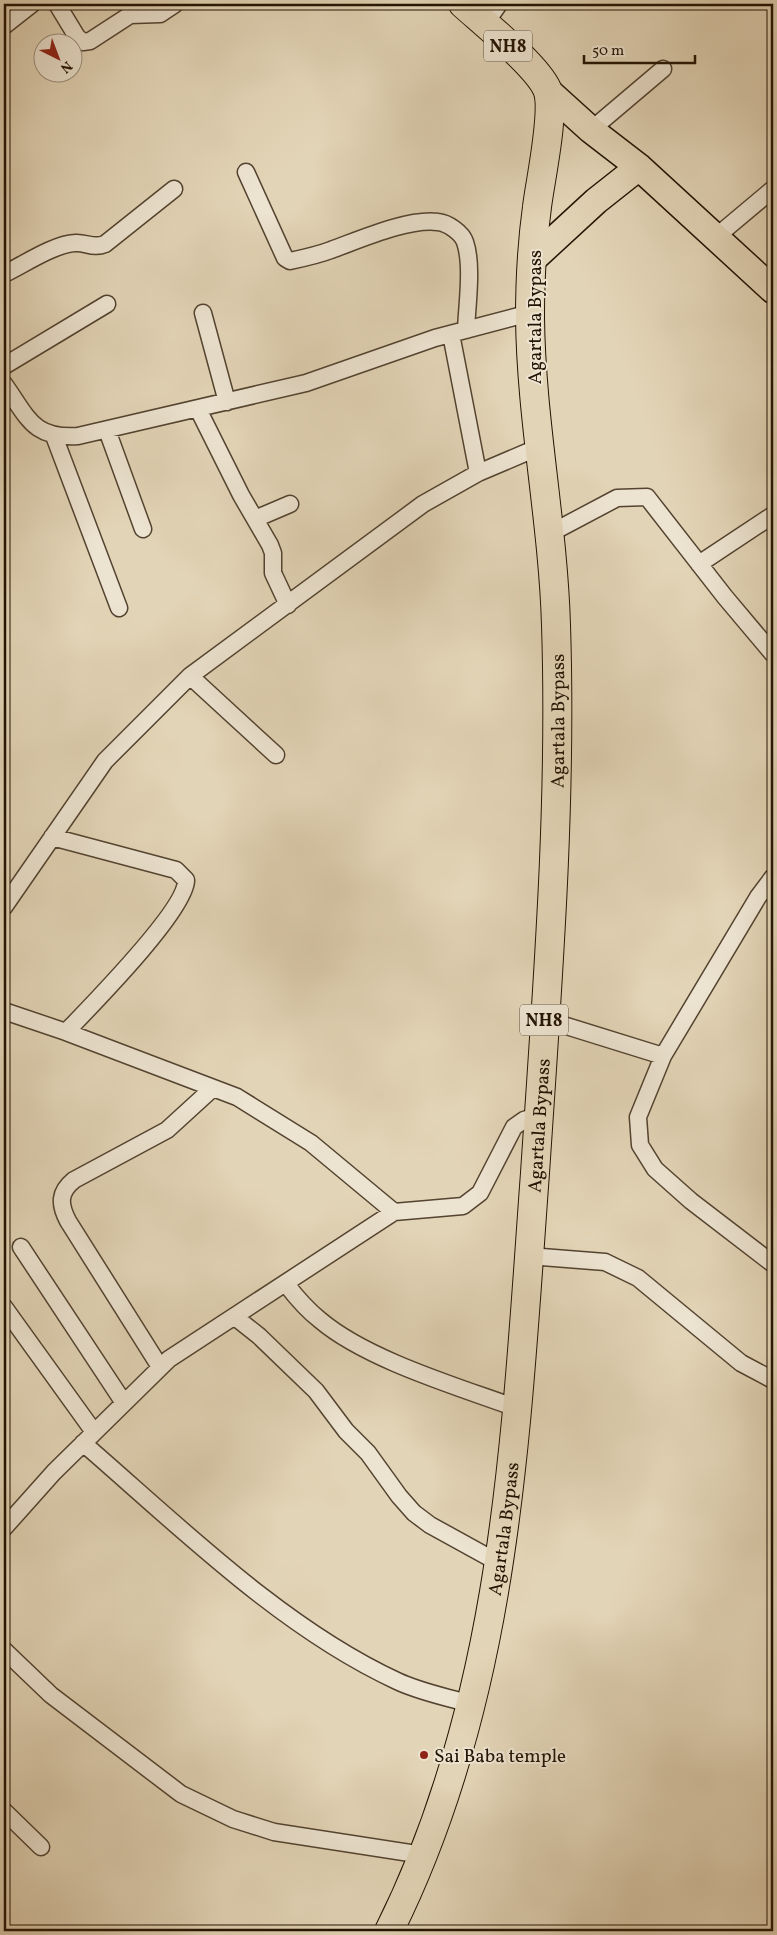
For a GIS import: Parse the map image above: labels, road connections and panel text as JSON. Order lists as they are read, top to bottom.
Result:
{
  "streets": {
    "highway": ["NH8", "Agartala Bypass"]
  },
  "crossings": [
    ["NH8", "Agartala Bypass"]
  ],
  "places": ["Sai Baba temple"],
  "scale_bar": "50 m",
  "north": "bottom right"
}
